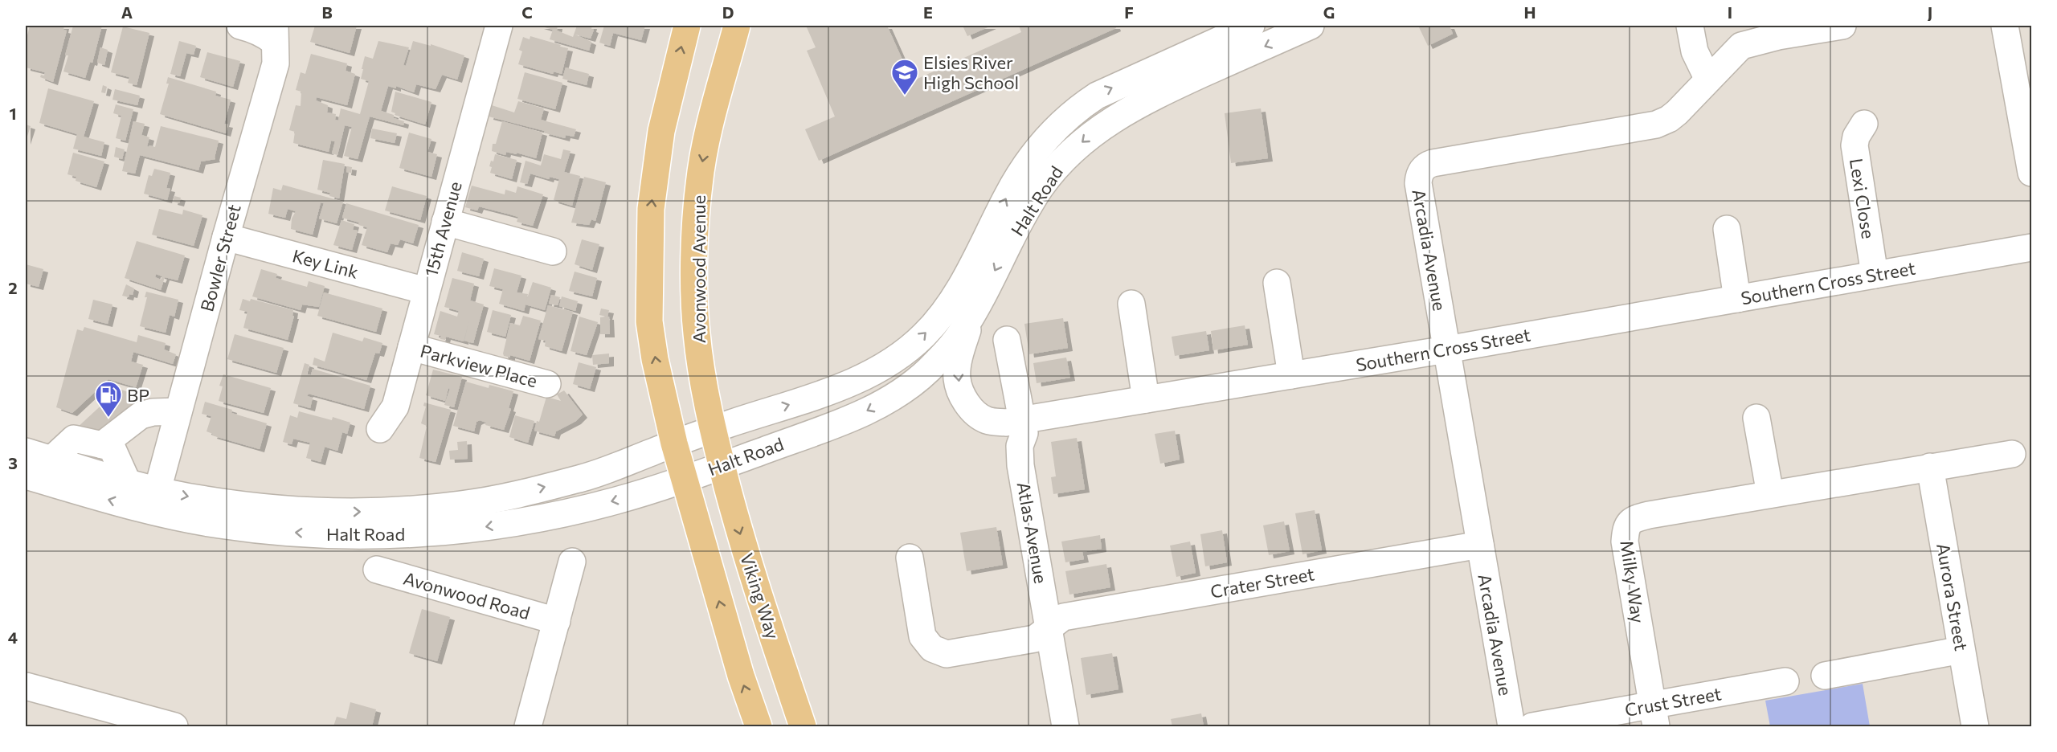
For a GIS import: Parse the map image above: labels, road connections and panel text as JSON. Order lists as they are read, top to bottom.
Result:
{
  "streets": {
    "main road": ["Avonwood Avenue", "Viking Way"],
    "street": [
      "Lexi Close",
      "Halt Road",
      "15th Avenue",
      "Arcadia Avenue",
      "Bowler Street",
      "Key Link",
      "Southern Cross Street",
      "Parkview Place",
      "Atlas Avenue",
      "Milky Way",
      "Crater Street",
      "Avonwood Road",
      "Aurora Street",
      "Crust Street"
    ]
  },
  "crossings": [
    ["Lexi Close", "Southern Cross Street"],
    ["Halt Road", "Bowler Street"],
    ["Halt Road", "Avonwood Avenue"],
    ["Halt Road", "Southern Cross Street"],
    ["Halt Road", "Viking Way"],
    ["15th Avenue", "Key Link"],
    ["15th Avenue", "Parkview Place"],
    ["Arcadia Avenue", "Southern Cross Street"],
    ["Arcadia Avenue", "Crater Street"],
    ["Bowler Street", "Key Link"],
    ["Avonwood Avenue", "Viking Way"],
    ["Southern Cross Street", "Atlas Avenue"],
    ["Atlas Avenue", "Crater Street"],
    ["Milky Way", "Aurora Street"],
    ["Milky Way", "Crust Street"]
  ],
  "places": {
    "school or university": ["Elsies River High School"],
    "fuel station": ["BP"]
  },
  "grid": {
    "columns": [
      "A",
      "B",
      "C",
      "D",
      "E",
      "F",
      "G",
      "H",
      "I",
      "J"
    ],
    "rows": [
      "1",
      "2",
      "3",
      "4"
    ]
  }
}
